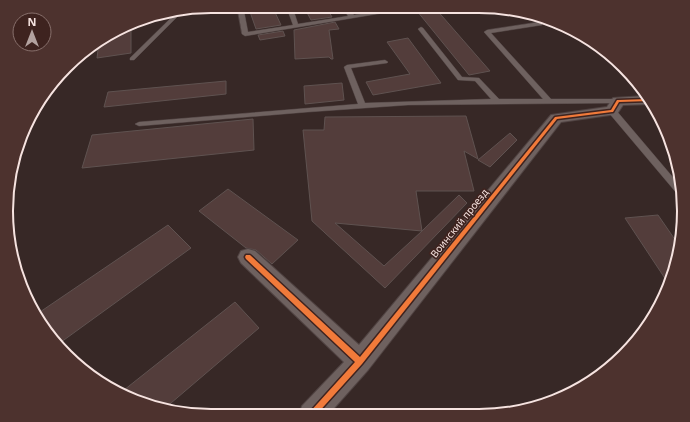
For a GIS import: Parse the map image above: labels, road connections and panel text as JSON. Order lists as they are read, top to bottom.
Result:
{
  "streets": {
    "street": ["Воинский проезд"]
  },
  "north": "top"
}
